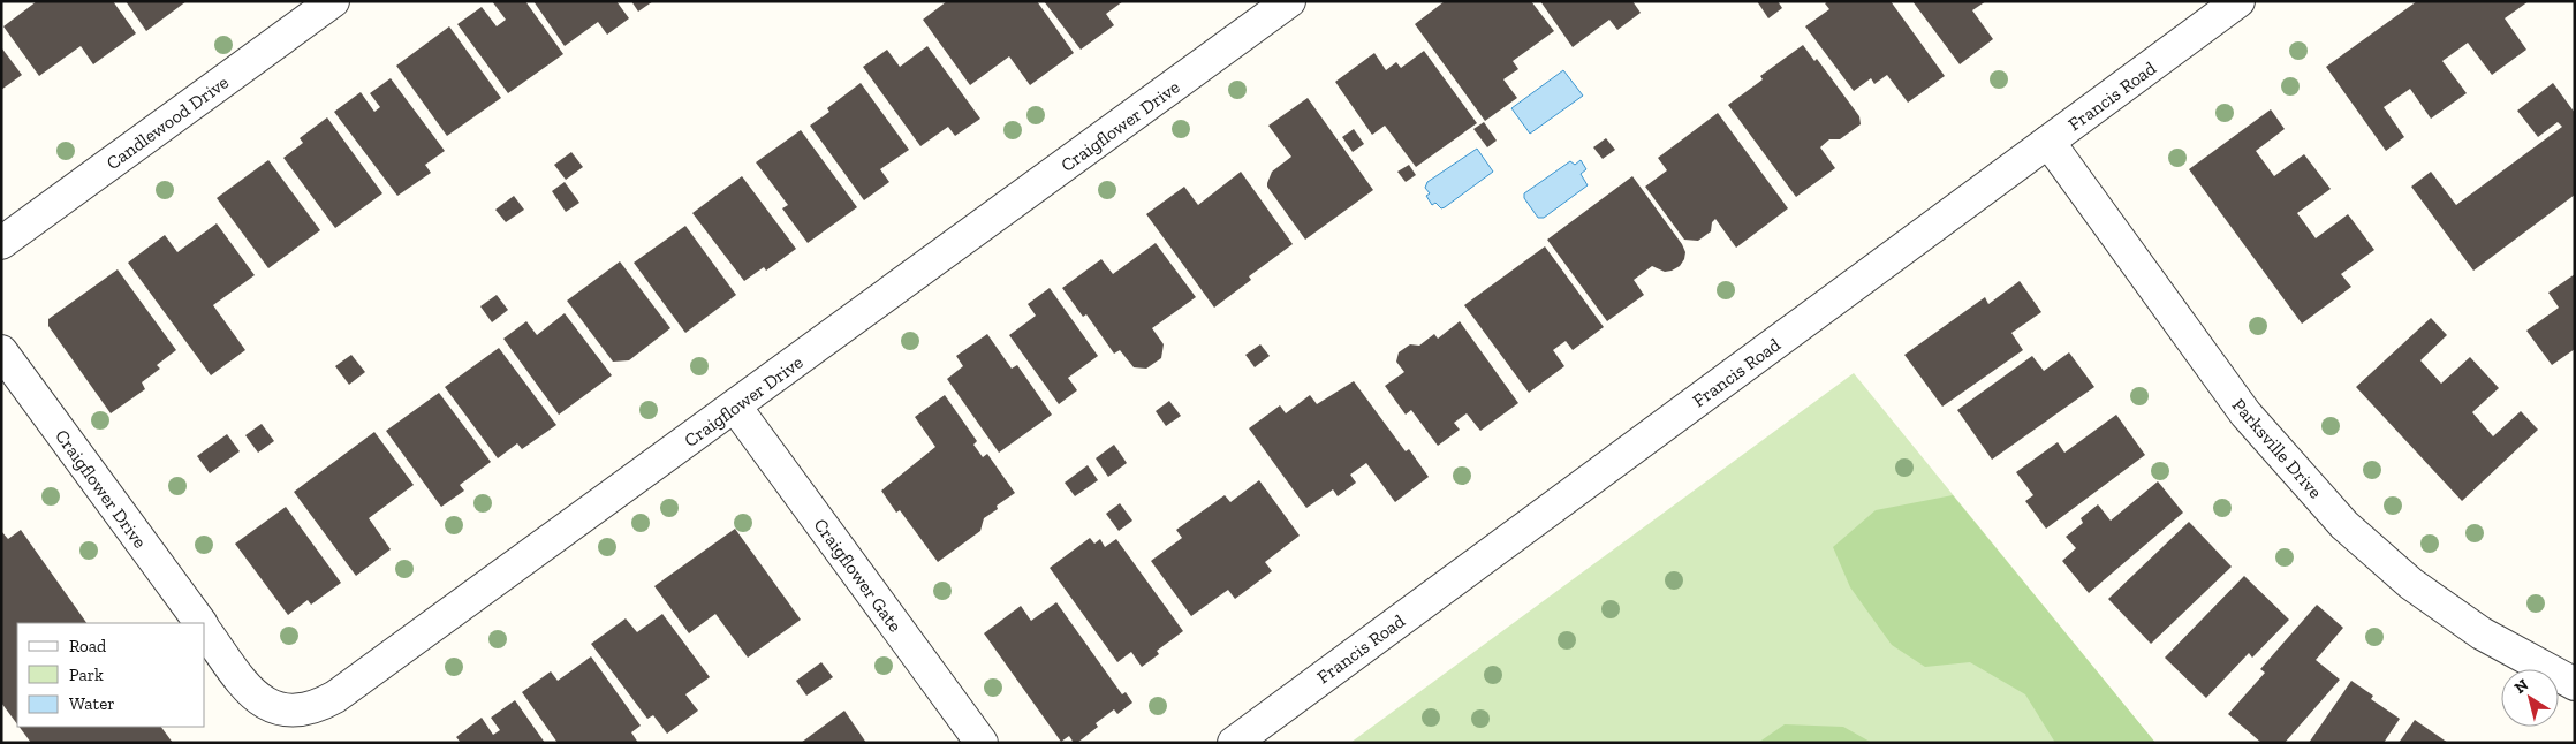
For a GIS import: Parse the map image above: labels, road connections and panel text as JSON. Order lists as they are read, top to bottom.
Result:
{
  "streets": {
    "street": [
      "Francis Road",
      "Candlewood Drive",
      "Craigflower Drive",
      "Parksville Drive",
      "Craigflower Gate"
    ]
  },
  "crossings": [
    ["Francis Road", "Parksville Drive"],
    ["Craigflower Drive", "Craigflower Gate"]
  ],
  "legend": ["Road", "Park", "Water"],
  "north": "top left"
}
